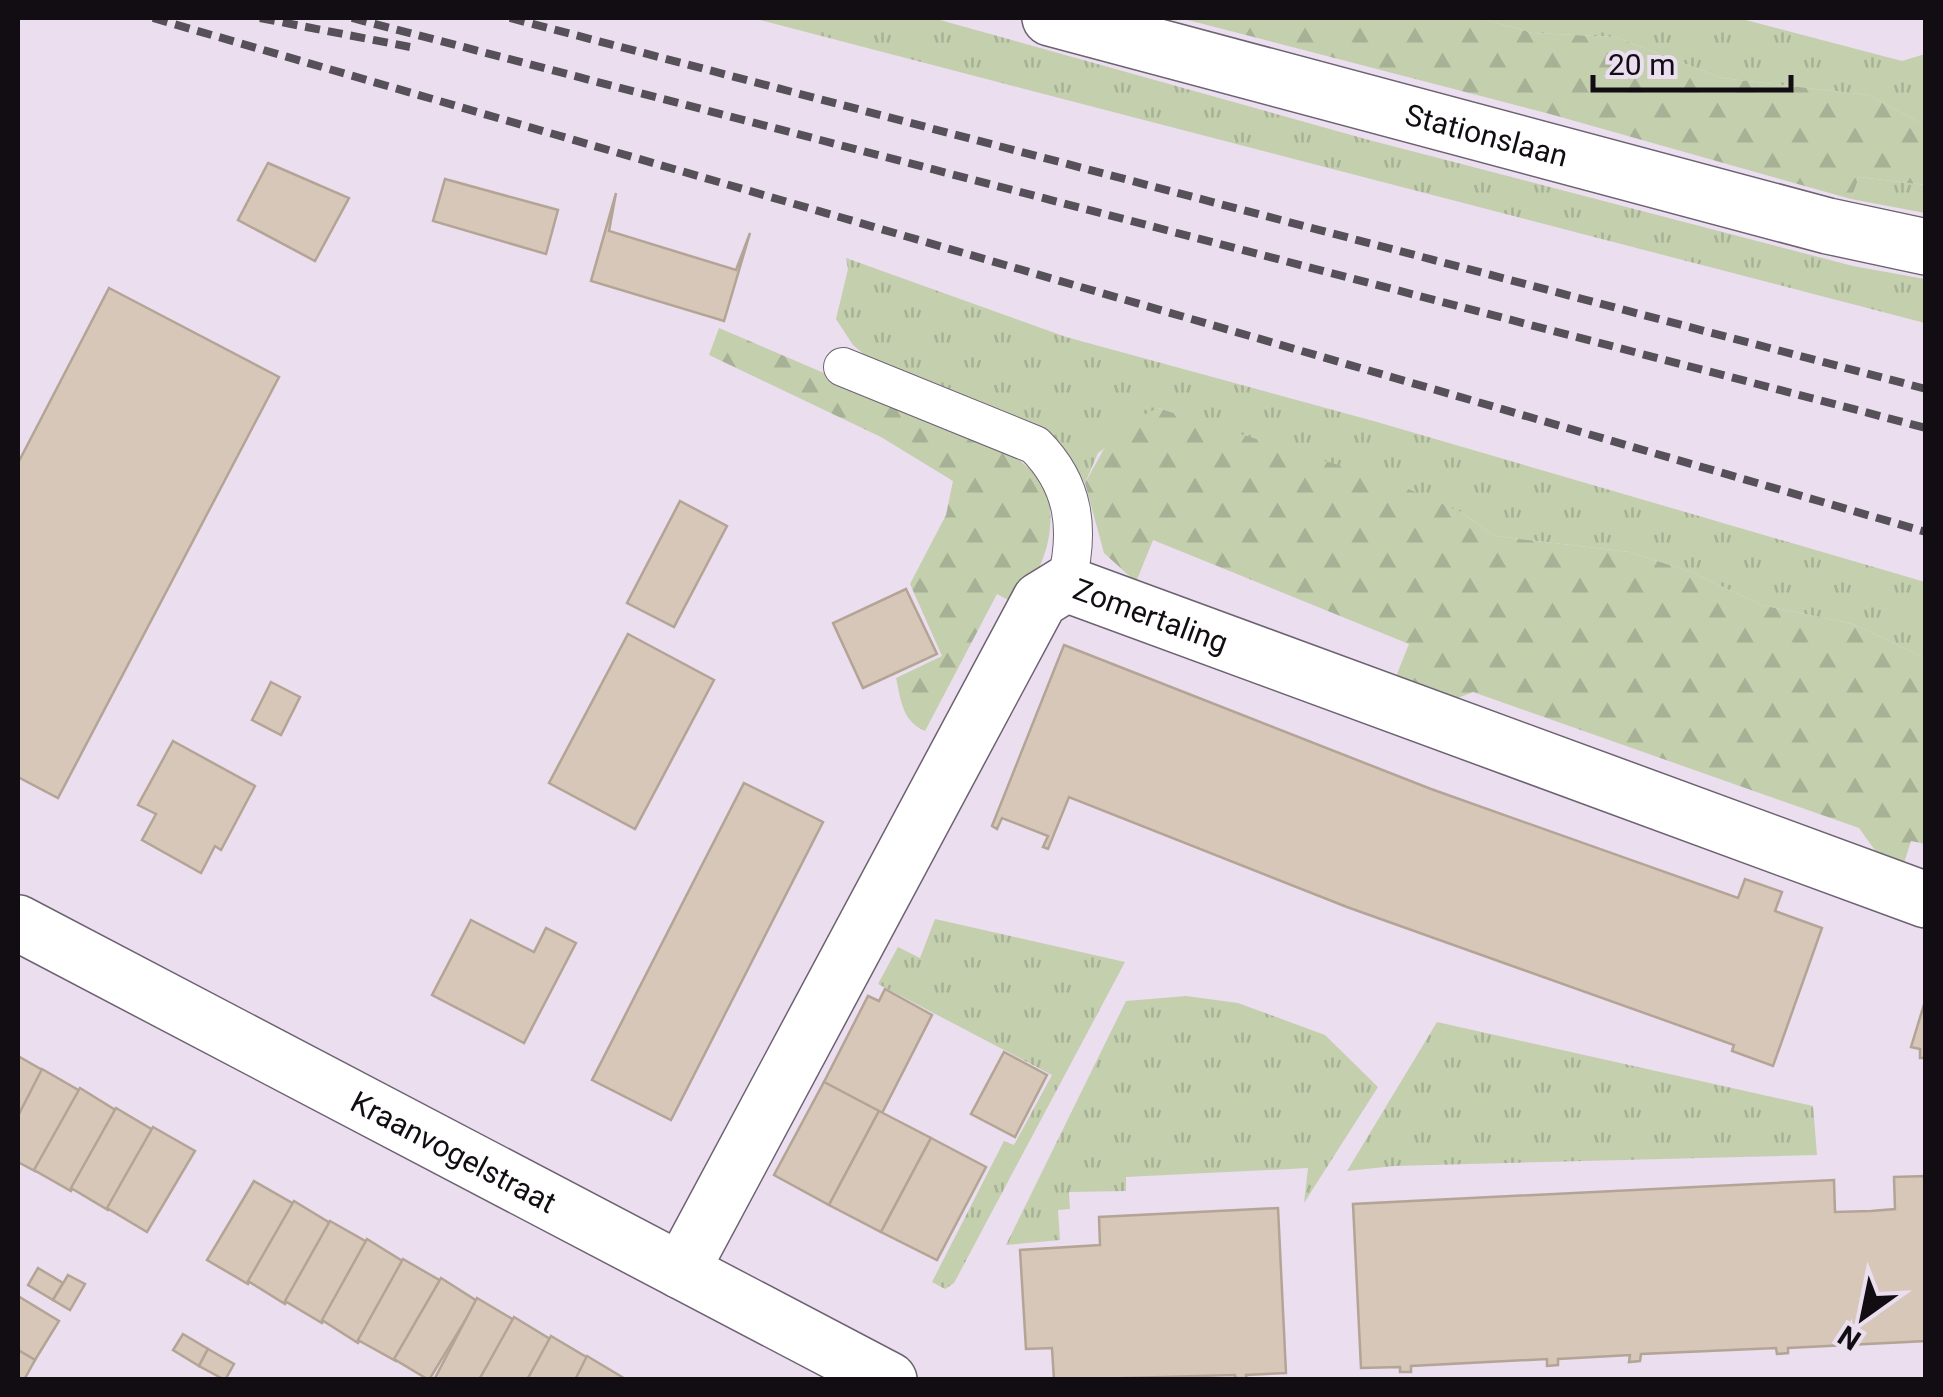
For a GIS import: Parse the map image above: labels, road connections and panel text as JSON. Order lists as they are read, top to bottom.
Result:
{
  "streets": {
    "street": ["Stationslaan", "Zomertaling", "Kraanvogelstraat"]
  },
  "crossings": [
    ["Zomertaling", "Kraanvogelstraat"]
  ],
  "scale_bar": "20 m",
  "north": "bottom left"
}
